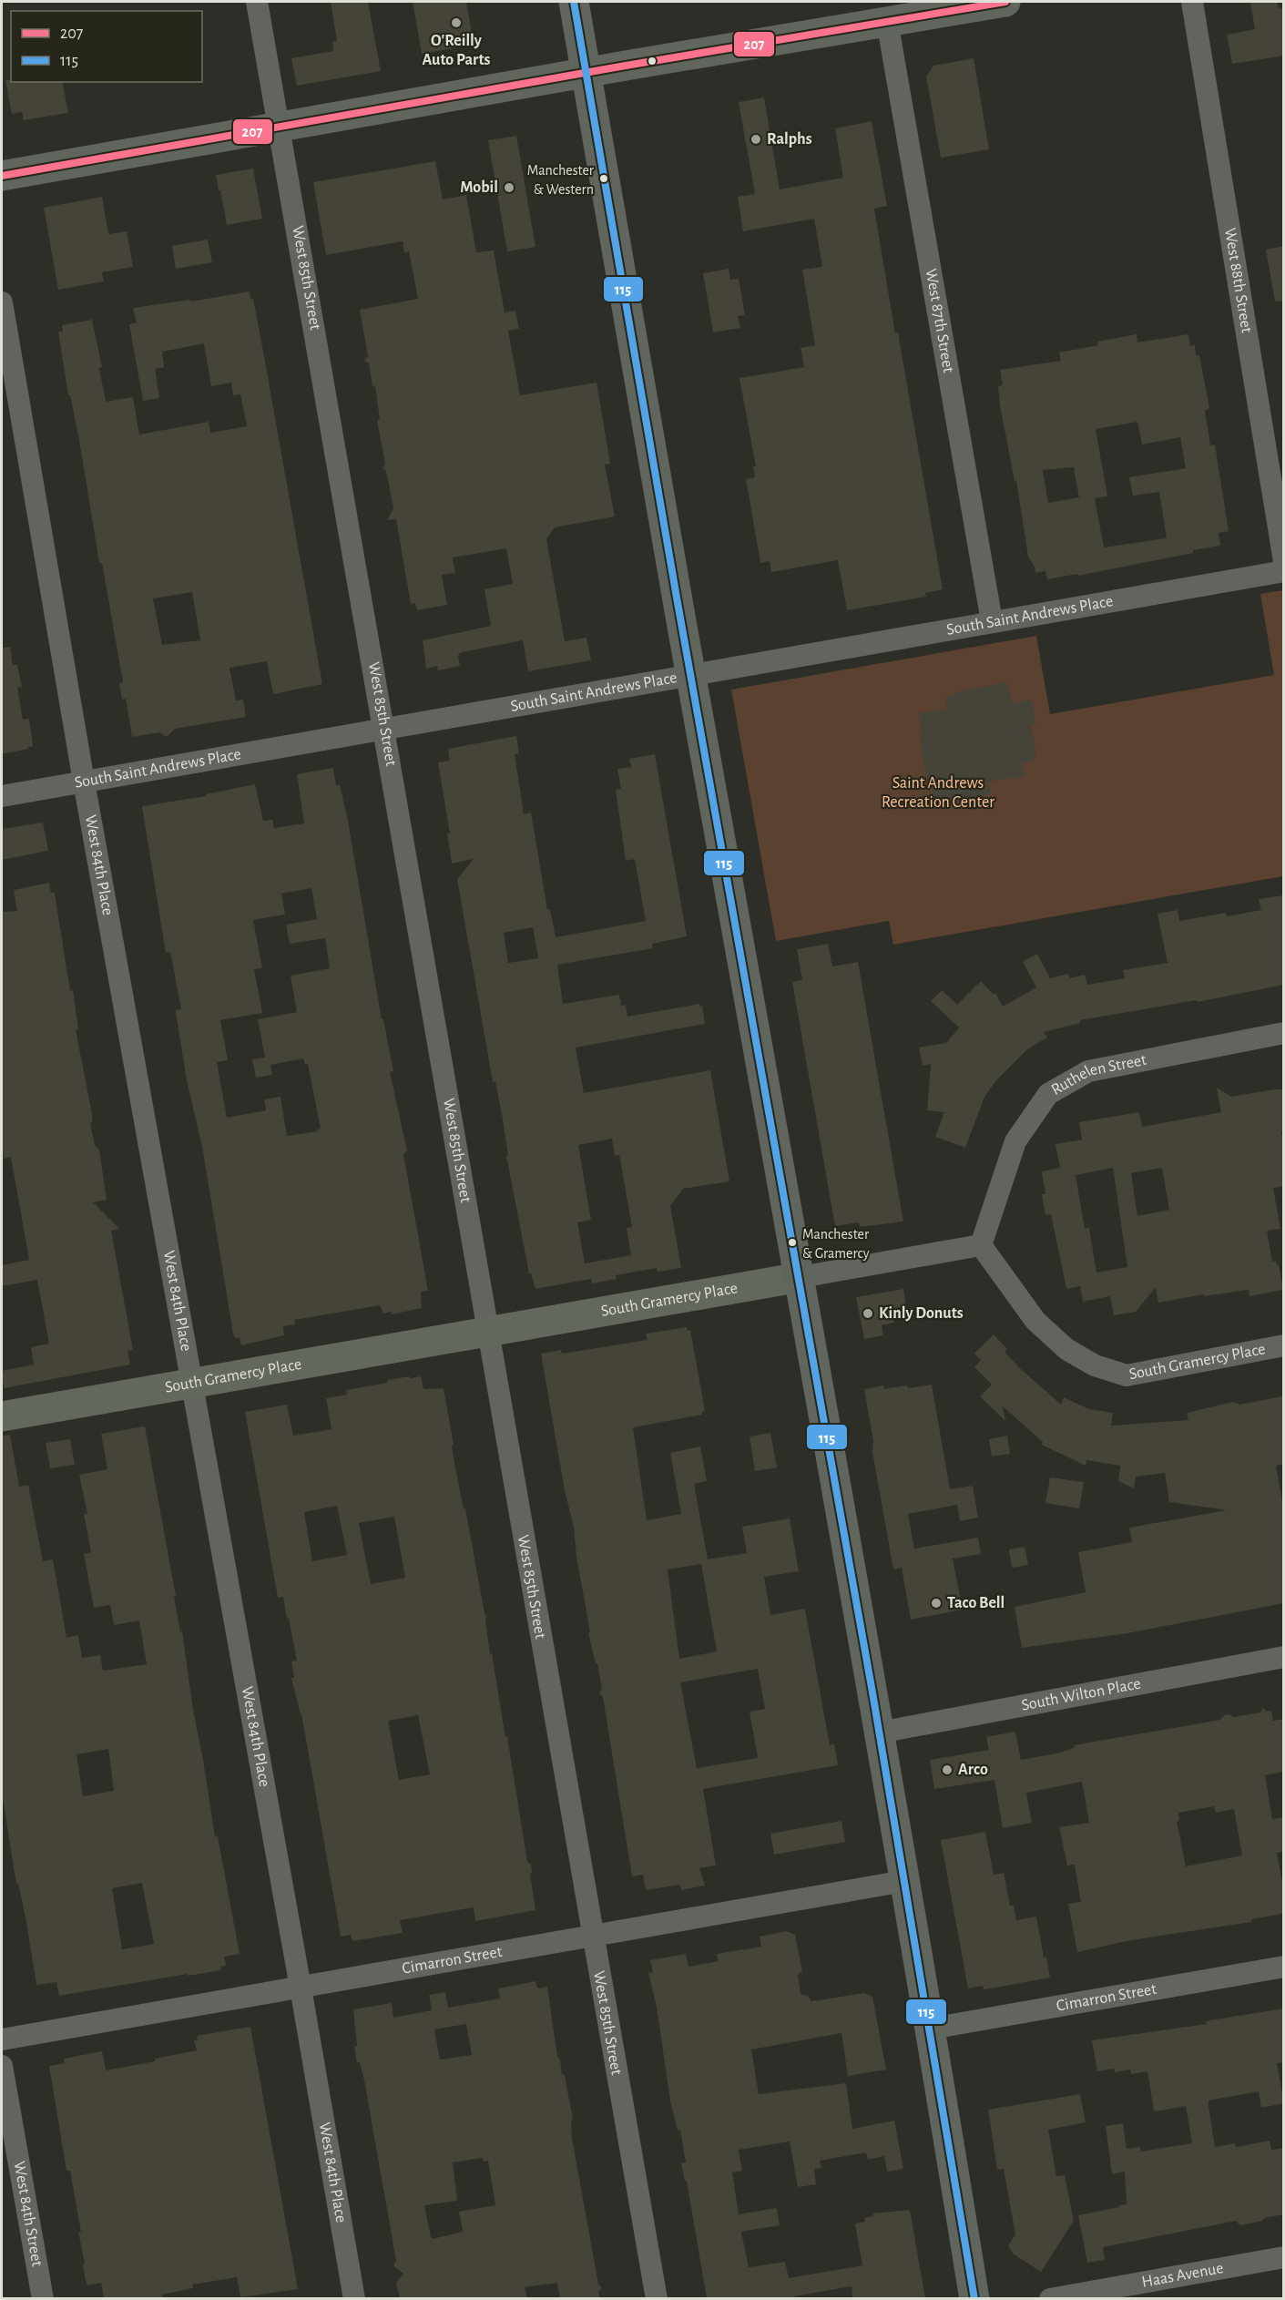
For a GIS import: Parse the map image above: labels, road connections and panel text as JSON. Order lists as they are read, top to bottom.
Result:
{
  "streets": {
    "street": [
      "West 85th Street",
      "West 88th Street",
      "West 87th Street",
      "South Saint Andrews Place",
      "West 84th Place",
      "Ruthelen Street",
      "South Gramercy Place",
      "South Wilton Place",
      "Cimarron Street",
      "West 84th Street",
      "Haas Avenue"
    ]
  },
  "crossings": [
    ["West 85th Street", "South Saint Andrews Place"],
    ["West 85th Street", "South Gramercy Place"],
    ["West 85th Street", "Cimarron Street"],
    ["West 87th Street", "South Saint Andrews Place"],
    ["South Saint Andrews Place", "West 84th Place"],
    ["West 84th Place", "South Gramercy Place"],
    ["West 84th Place", "Cimarron Street"],
    ["Ruthelen Street", "South Gramercy Place"]
  ],
  "parks": ["Saint Andrews Recreation Center"],
  "places": [
    "O'Reilly Auto Parts",
    "Ralphs",
    "Manchester & Western",
    "Mobil",
    "Manchester & Gramercy",
    "Kinly Donuts",
    "Taco Bell",
    "Arco"
  ],
  "lines": ["transit line 207", "transit line 115"],
  "legend": ["207", "115"]
}
